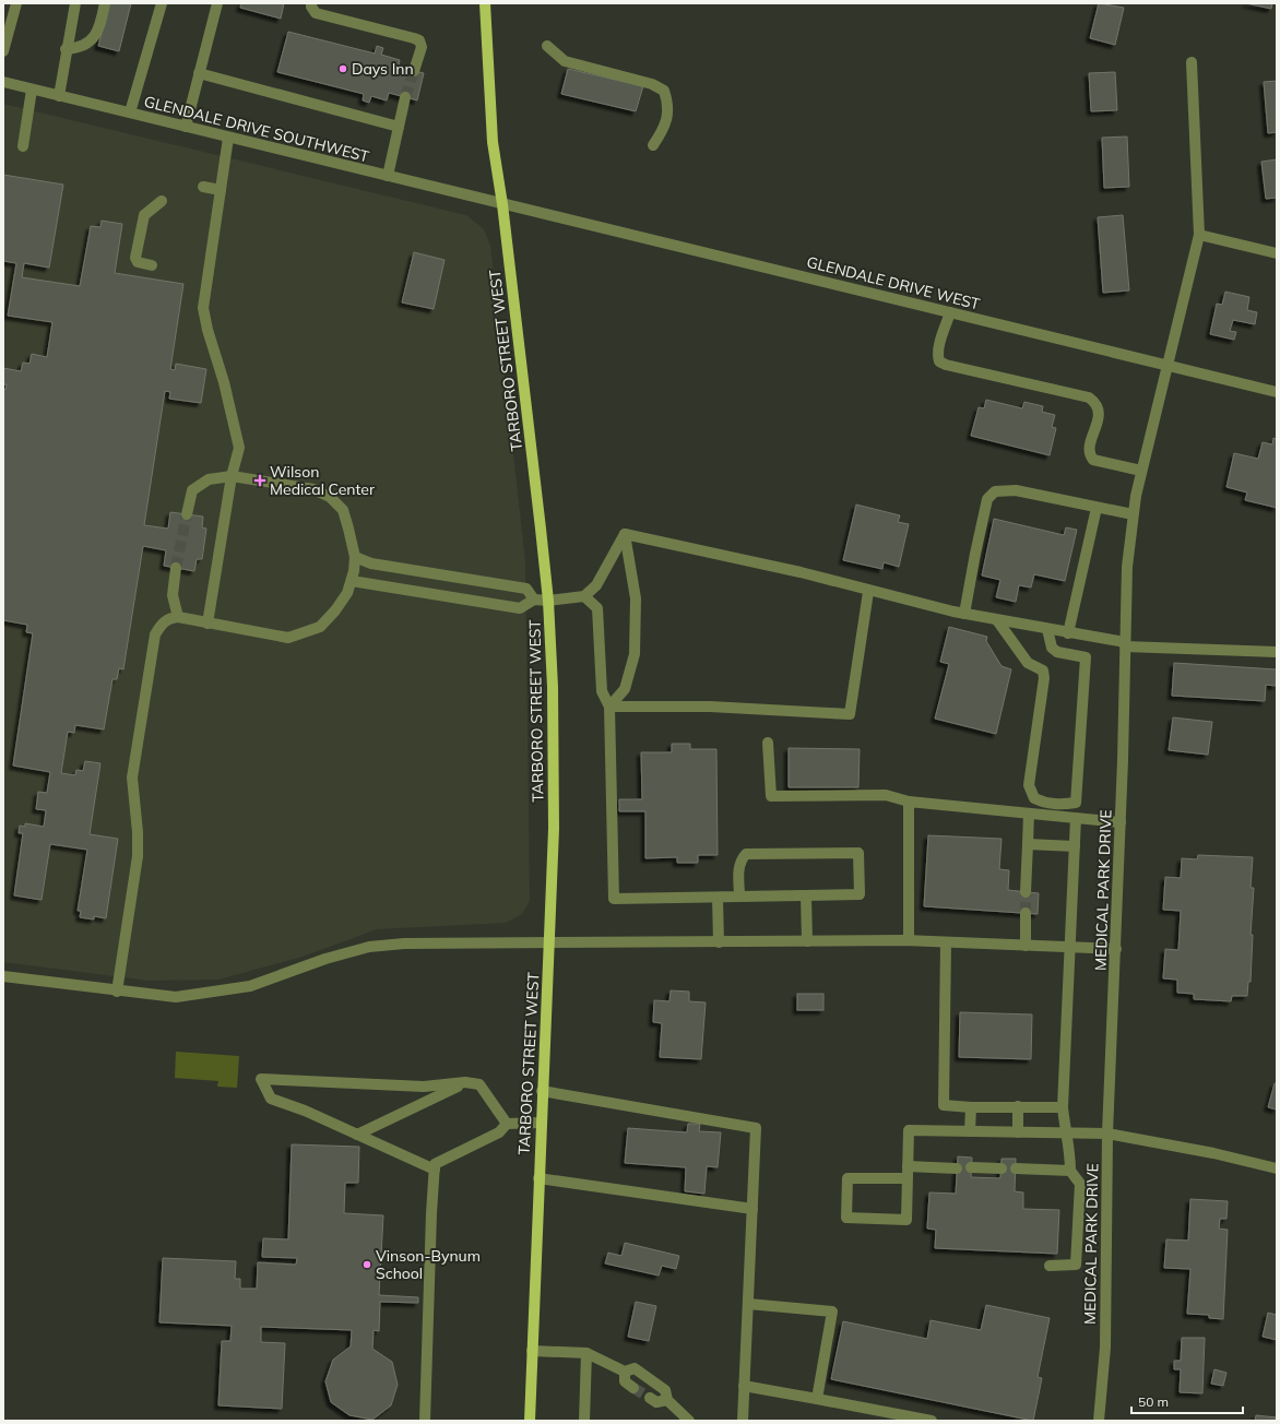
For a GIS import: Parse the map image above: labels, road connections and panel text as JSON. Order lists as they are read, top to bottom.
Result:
{
  "streets": {
    "main road": ["TARBORO STREET WEST"],
    "street": ["GLENDALE DRIVE SOUTHWEST", "GLENDALE DRIVE WEST", "MEDICAL PARK DRIVE"]
  },
  "crossings": [
    ["GLENDALE DRIVE SOUTHWEST", "GLENDALE DRIVE WEST"],
    ["GLENDALE DRIVE SOUTHWEST", "TARBORO STREET WEST"],
    ["GLENDALE DRIVE WEST", "TARBORO STREET WEST"],
    ["GLENDALE DRIVE WEST", "MEDICAL PARK DRIVE"]
  ],
  "places": {
    "other": ["Days Inn", "Vinson-Bynum School"],
    "health": ["Wilson Medical Center"]
  },
  "scale_bar": "50 m"
}
